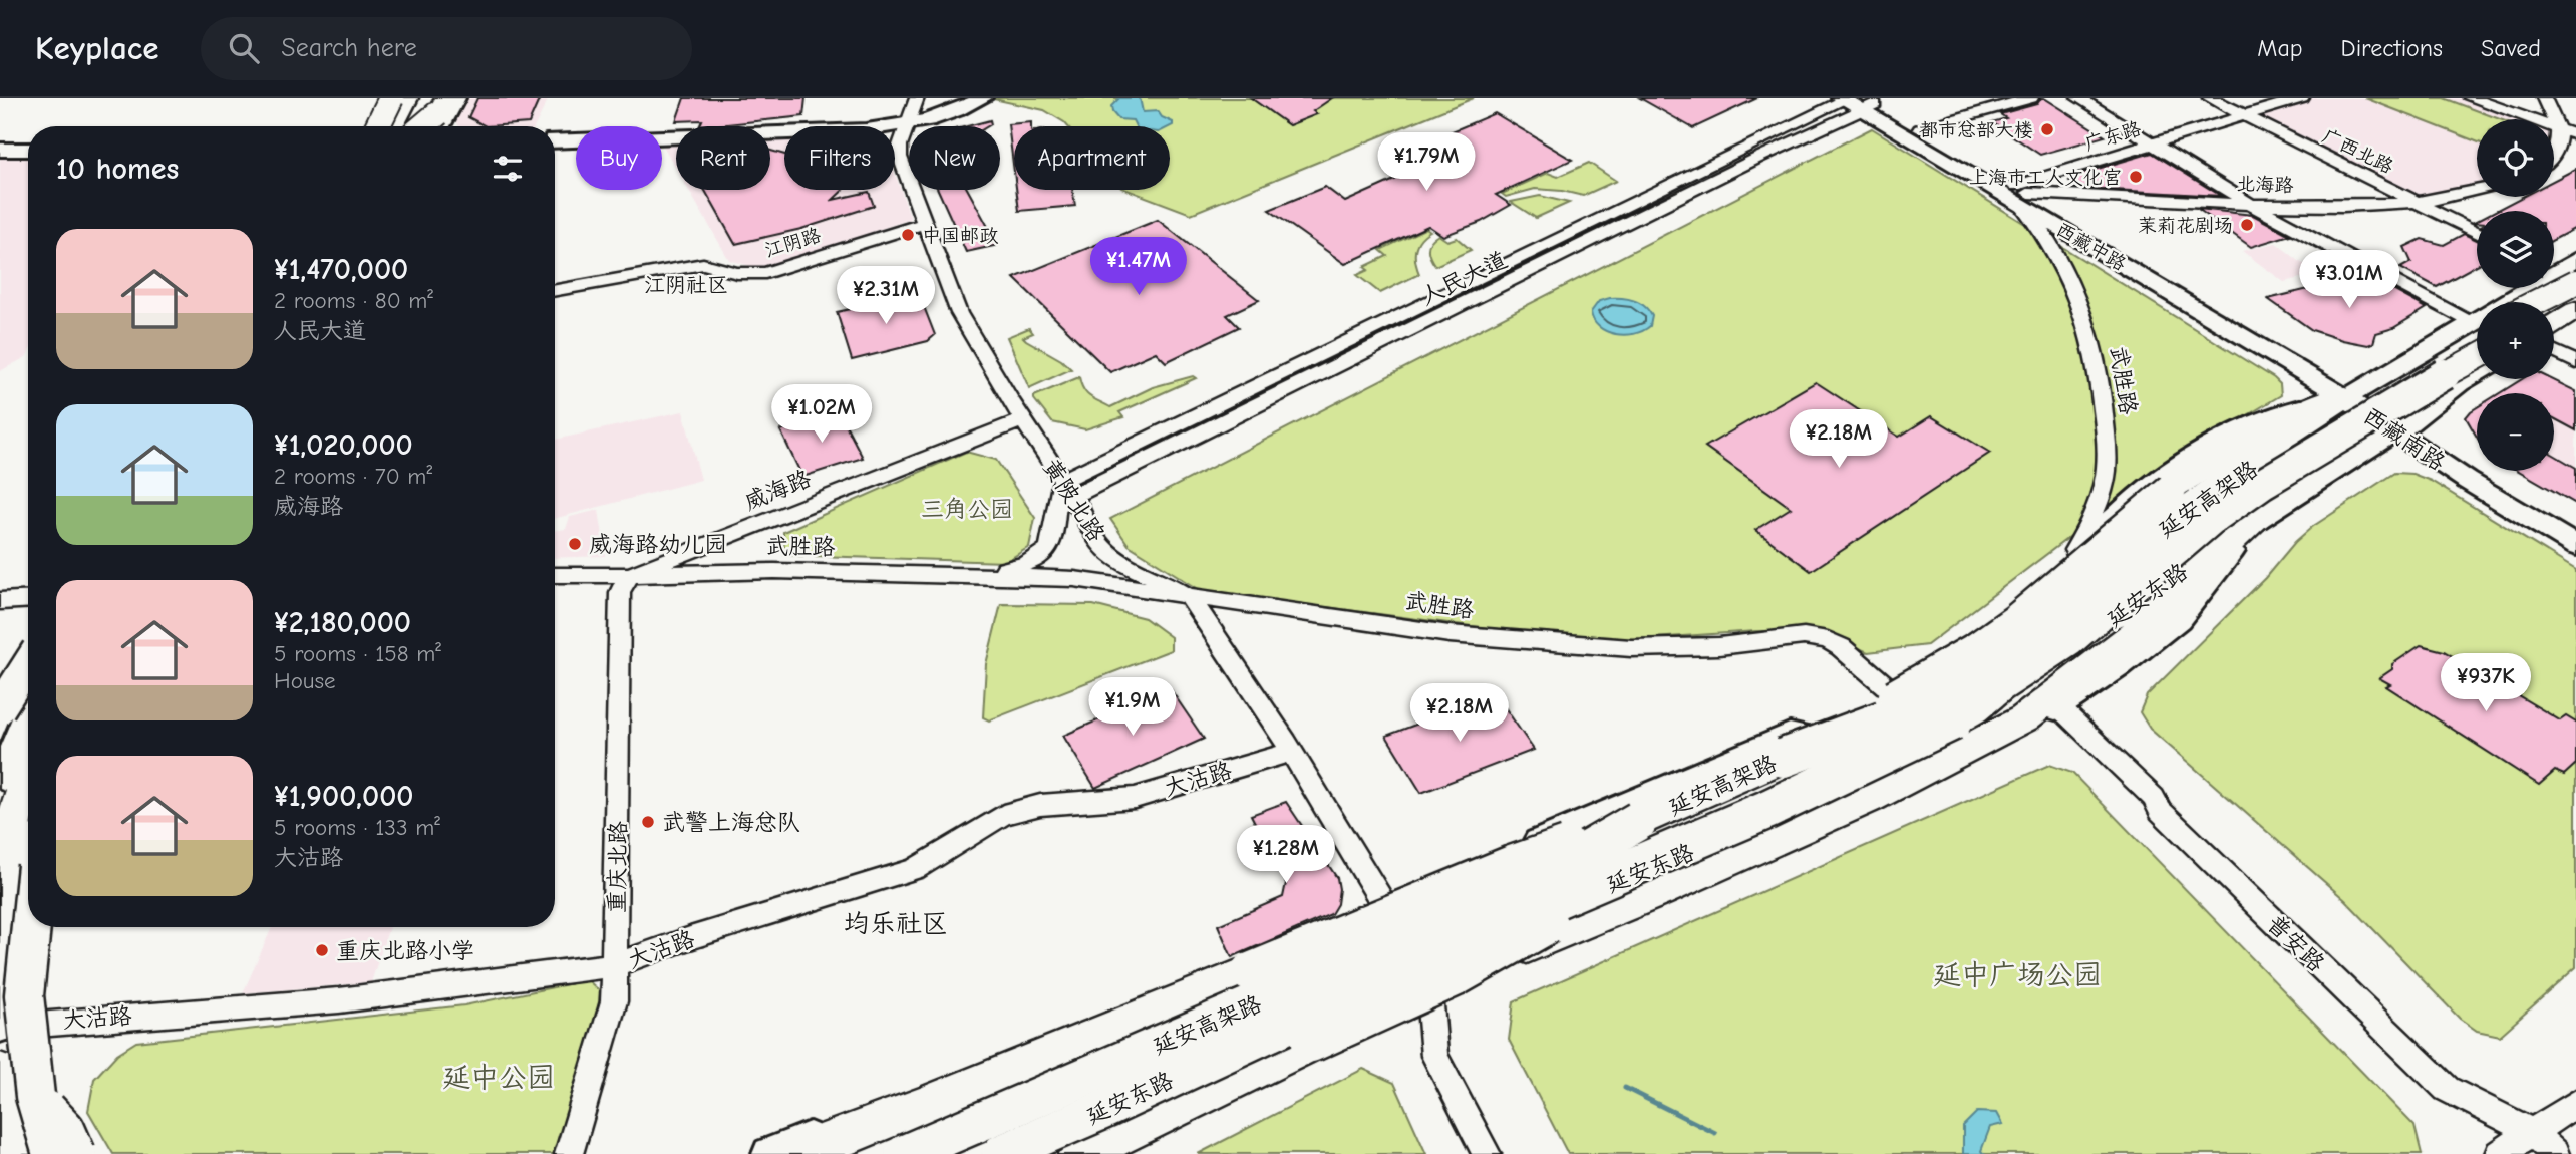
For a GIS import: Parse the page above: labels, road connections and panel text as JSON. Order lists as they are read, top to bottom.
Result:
{
  "streets": {
    "highway": ["延安高架路"],
    "main road": ["西藏中路", "西藏南路", "延安东路"],
    "street": [
      "广东路",
      "广西北路",
      "北海路",
      "江阴路",
      "人民大道",
      "武胜路",
      "威海路",
      "黄陂北路",
      "大沽路",
      "重庆北路",
      "普安路"
    ]
  },
  "crossings": [
    ["广东路", "广西北路"],
    ["广东路", "北海路"],
    ["广东路", "西藏中路"],
    ["广东路", "武胜路"],
    ["广西北路", "北海路"],
    ["北海路", "西藏中路"],
    ["北海路", "武胜路"],
    ["江阴路", "黄陂北路"],
    ["西藏中路", "人民大道"],
    ["西藏中路", "武胜路"],
    ["西藏中路", "西藏南路"],
    ["西藏中路", "延安东路"],
    ["人民大道", "武胜路"],
    ["人民大道", "黄陂北路"],
    ["武胜路", "威海路"],
    ["武胜路", "黄陂北路"],
    ["武胜路", "延安东路"],
    ["武胜路", "重庆北路"],
    ["西藏南路", "延安东路"],
    ["威海路", "黄陂北路"],
    ["威海路", "重庆北路"],
    ["延安高架路", "延安东路"],
    ["黄陂北路", "延安东路"],
    ["黄陂北路", "大沽路"],
    ["延安东路", "普安路"],
    ["大沽路", "重庆北路"]
  ],
  "districts": ["江阴社区", "均乐社区"],
  "parks": ["三角公园", "延中广场公园", "延中公园"],
  "places": [
    "都市总部大楼",
    "上海市工人文化宫",
    "茉莉花剧场",
    "中国邮政",
    "威海路幼儿园",
    "武警上海总队",
    "重庆北路小学"
  ],
  "page": {
    "header": "Keyplace",
    "search": "Search here",
    "nav": ["Map", "Directions", "Saved"],
    "map_buttons": ["+", "−"],
    "chip": [
      "Buy",
      "Rent",
      "Filters",
      "New",
      "Apartment"
    ],
    "heading": "10 homes",
    "price": [
      "¥1.79M",
      "¥1.47M",
      "¥3.01M",
      "¥2.31M",
      "¥1.02M",
      "¥2.18M",
      "¥937K",
      "¥1.9M",
      "¥2.18M",
      "¥1.28M"
    ],
    "list": [
      {
        "name": "¥1,470,000",
        "note": "2 rooms · 80 m² · 人民大道"
      },
      {
        "name": "¥1,020,000",
        "note": "2 rooms · 70 m² · 威海路"
      },
      {
        "name": "¥2,180,000",
        "note": "5 rooms · 158 m² · House"
      },
      {
        "name": "¥1,900,000",
        "note": "5 rooms · 133 m² · 大沽路"
      }
    ]
  }
}
